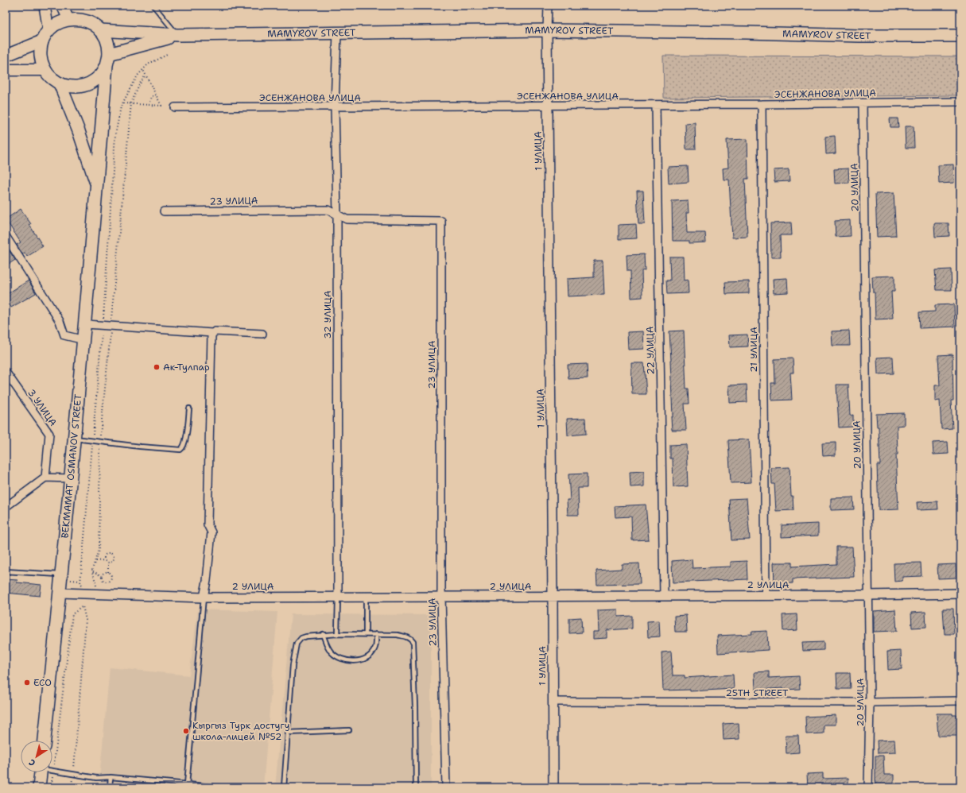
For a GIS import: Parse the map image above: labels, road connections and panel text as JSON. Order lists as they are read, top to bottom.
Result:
{
  "streets": {
    "highway": ["MAMYROV STREET", "BEKMAMAT OSMANOV STREET"],
    "street": [
      "ЭСЕНЖАНОВА УЛИЦА",
      "1 УЛИЦА",
      "20 УЛИЦА",
      "23 УЛИЦА",
      "32 УЛИЦА",
      "21 УЛИЦА",
      "22 УЛИЦА",
      "3 УЛИЦА",
      "2 УЛИЦА",
      "25TH STREET"
    ]
  },
  "crossings": [
    ["MAMYROV STREET", "1 УЛИЦА"],
    ["MAMYROV STREET", "32 УЛИЦА"],
    ["ЭСЕНЖАНОВА УЛИЦА", "1 УЛИЦА"],
    ["ЭСЕНЖАНОВА УЛИЦА", "20 УЛИЦА"],
    ["ЭСЕНЖАНОВА УЛИЦА", "32 УЛИЦА"],
    ["ЭСЕНЖАНОВА УЛИЦА", "21 УЛИЦА"],
    ["ЭСЕНЖАНОВА УЛИЦА", "22 УЛИЦА"],
    ["1 УЛИЦА", "2 УЛИЦА"],
    ["1 УЛИЦА", "25TH STREET"],
    ["20 УЛИЦА", "2 УЛИЦА"],
    ["20 УЛИЦА", "25TH STREET"],
    ["23 УЛИЦА", "32 УЛИЦА"],
    ["23 УЛИЦА", "2 УЛИЦА"],
    ["32 УЛИЦА", "2 УЛИЦА"],
    ["21 УЛИЦА", "2 УЛИЦА"],
    ["22 УЛИЦА", "2 УЛИЦА"],
    ["BEKMAMAT OSMANOV STREET", "2 УЛИЦА"]
  ],
  "places": ["Ак-Тулпар", "ECO", "Кыргыз Турк достугу школа-лицей №52"],
  "north": "bottom left"
}
